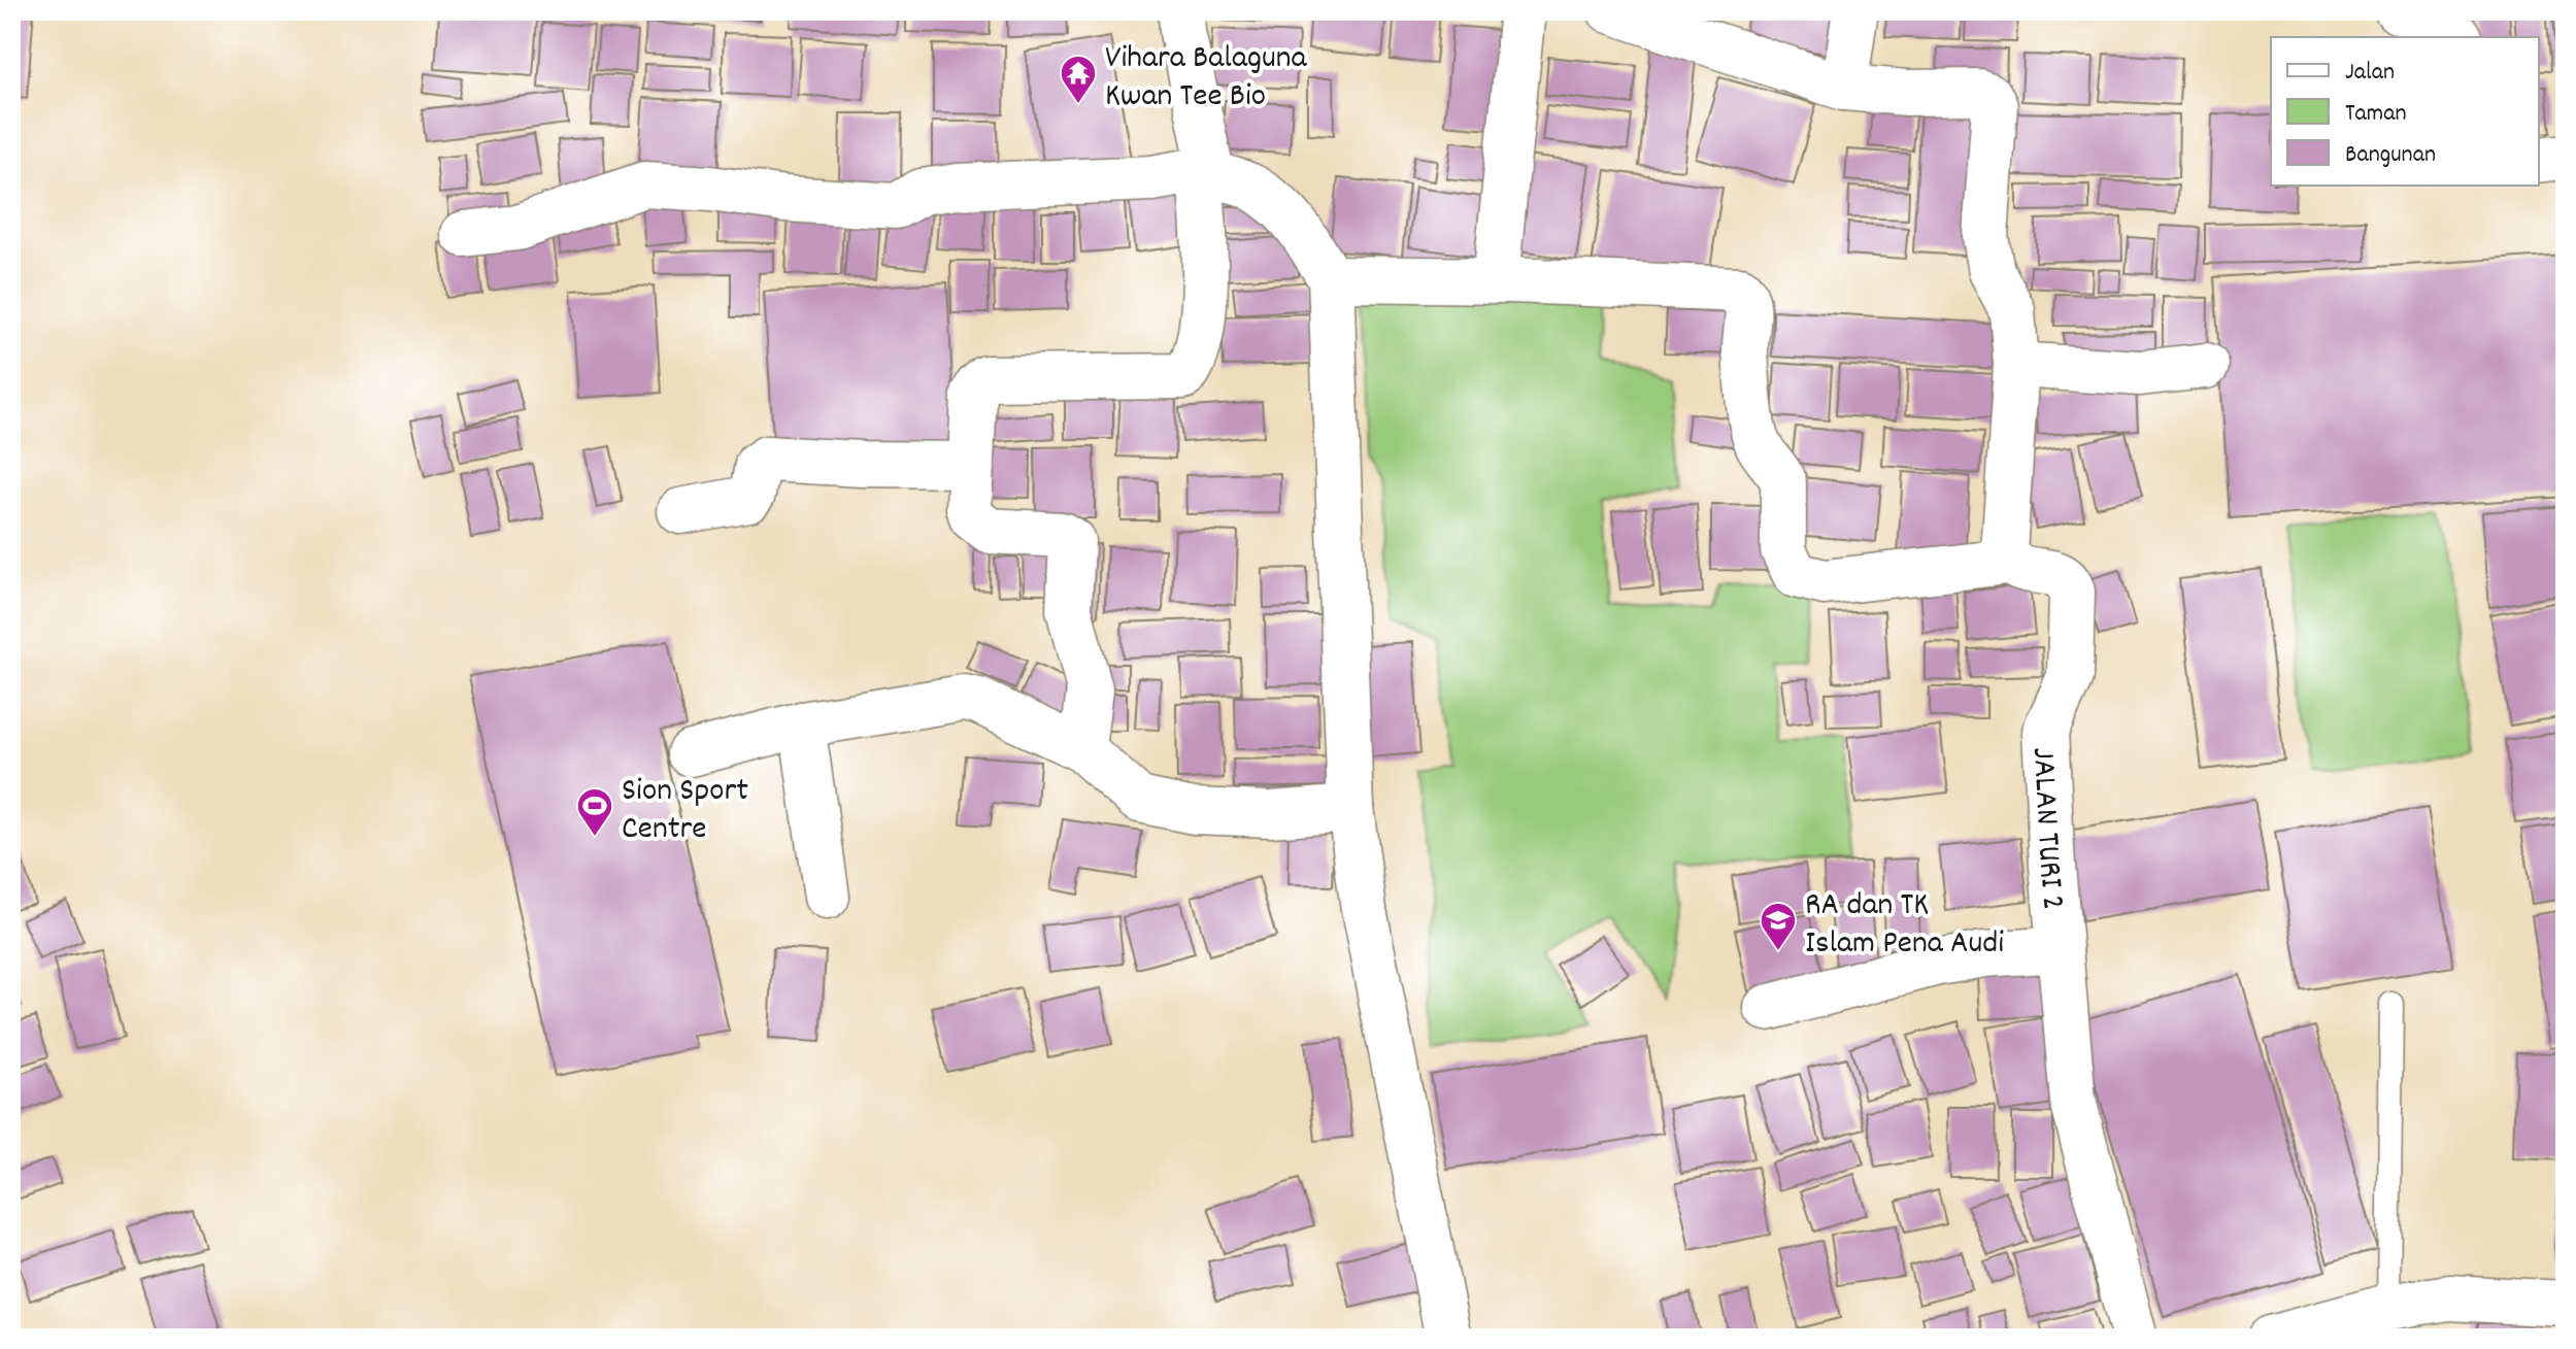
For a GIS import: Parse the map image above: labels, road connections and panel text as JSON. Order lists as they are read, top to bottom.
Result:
{
  "streets": {
    "street": ["JALAN TURI 2"]
  },
  "places": {
    "temple": ["Vihara Balaguna Kwan Tee Bio"],
    "sports": ["Sion Sport Centre"],
    "school or university": ["RA dan TK Islam Pena Audi"]
  },
  "legend": ["Jalan", "Taman", "Bangunan"]
}
